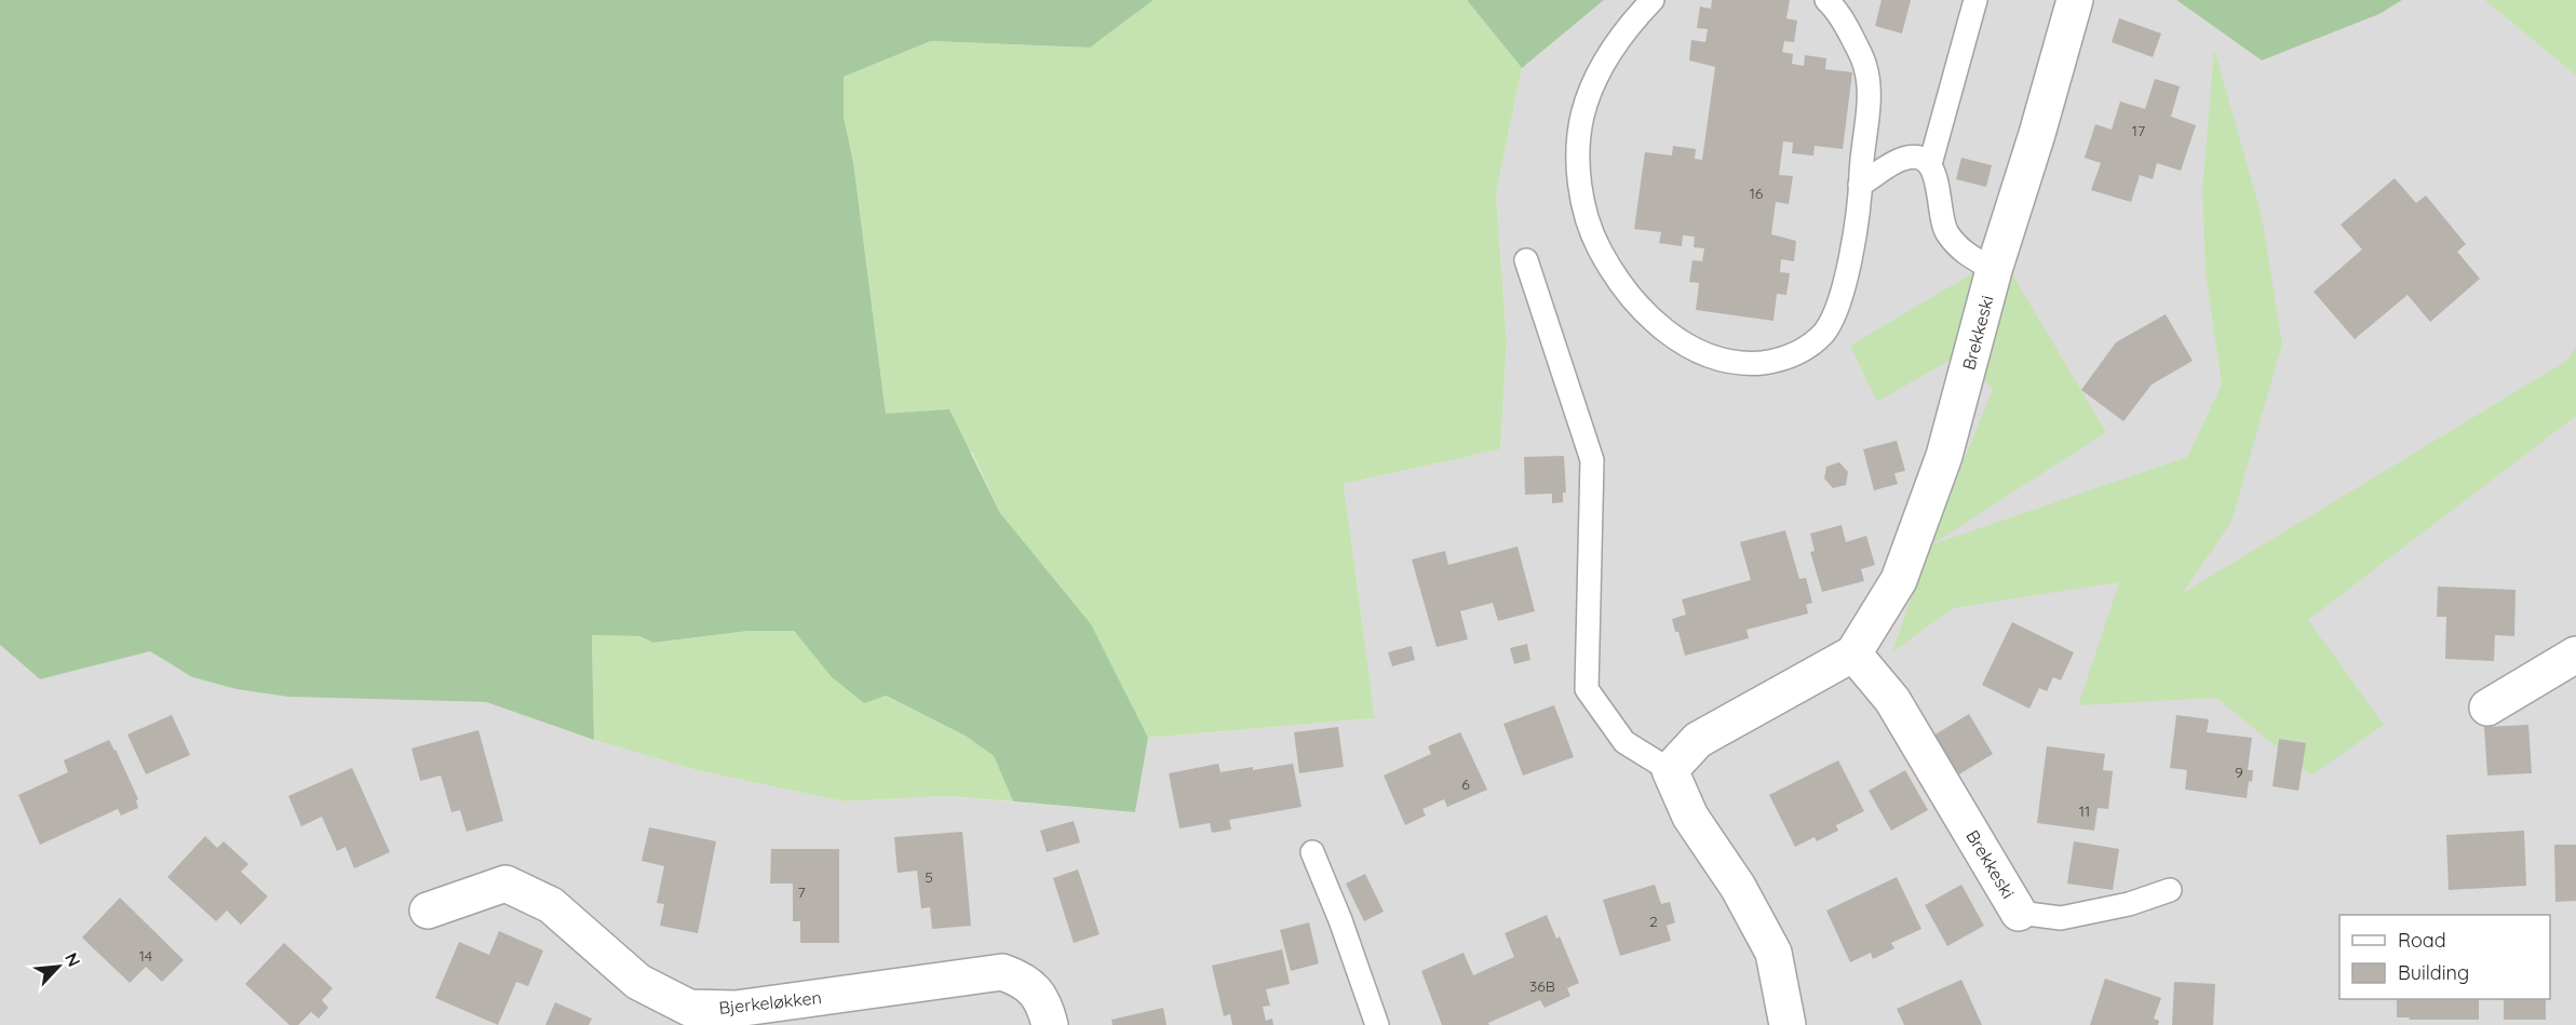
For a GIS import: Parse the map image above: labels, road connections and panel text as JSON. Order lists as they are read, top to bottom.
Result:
{
  "streets": {
    "street": ["Brekkeski", "Bjerkeløkken"]
  },
  "house_numbers": [
    "17",
    "16",
    "9",
    "6",
    "11",
    "5",
    "7",
    "2",
    "14",
    "36B"
  ],
  "legend": ["Road", "Building"],
  "north": "top right"
}
